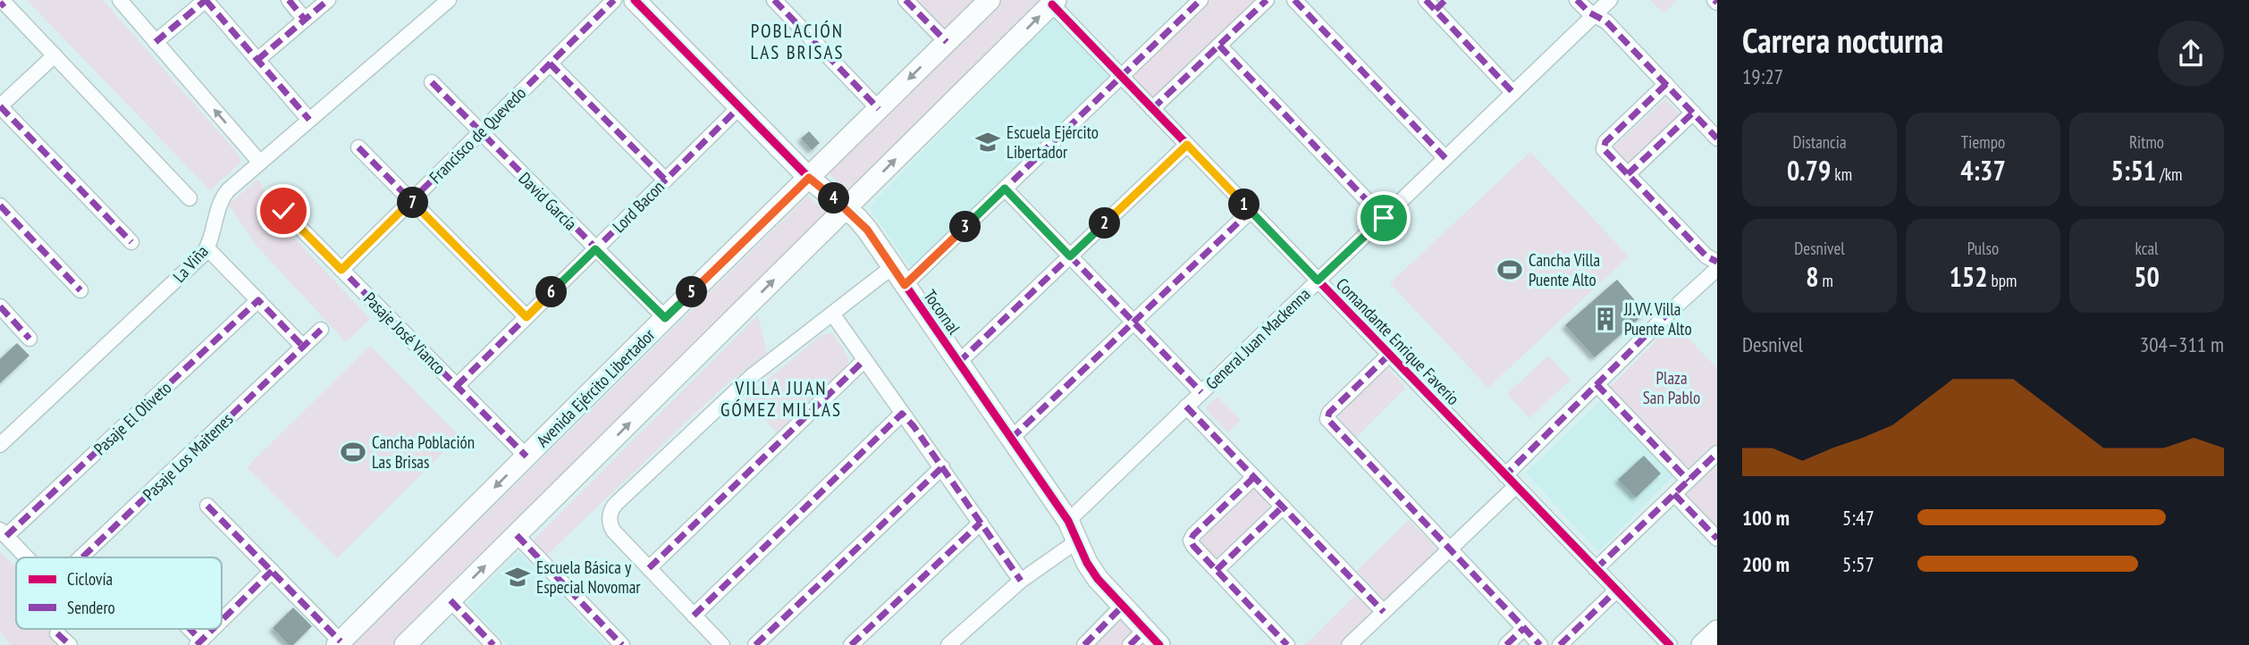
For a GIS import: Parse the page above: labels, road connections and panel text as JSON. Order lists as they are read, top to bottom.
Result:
{
  "streets": {
    "main road": ["Tocornal", "Avenida Ejército Libertador"],
    "street": [
      "Francisco de Quevedo",
      "David García",
      "Lord Bacon",
      "La Viña",
      "Pasaje José Vianco",
      "General Juan Mackenna",
      "Comandante Enrique Faverio",
      "Pasaje El Oliveto",
      "Pasaje Los Maitenes"
    ]
  },
  "crossings": [
    ["Francisco de Quevedo", "David García"],
    ["Francisco de Quevedo", "Pasaje José Vianco"],
    ["David García", "Lord Bacon"],
    ["David García", "Avenida Ejército Libertador"],
    ["Lord Bacon", "Tocornal"],
    ["Lord Bacon", "Pasaje José Vianco"],
    ["Tocornal", "General Juan Mackenna"],
    ["Tocornal", "Avenida Ejército Libertador"],
    ["Pasaje José Vianco", "Avenida Ejército Libertador"],
    ["General Juan Mackenna", "Comandante Enrique Faverio"],
    ["Pasaje El Oliveto", "Pasaje Los Maitenes"]
  ],
  "districts": ["POBLACIÓN LAS BRISAS", "VILLA JUAN GÓMEZ MILLAS"],
  "parks": ["Plaza San Pablo"],
  "places": {
    "school or university": ["Escuela Ejército Libertador", "Escuela Básica y Especial Novomar"],
    "sports": ["Cancha Villa Puente Alto", "Cancha Población Las Brisas"],
    "building": ["JJ.VV. Villa Puente Alto"]
  },
  "legend": ["Ciclovía", "Sendero"],
  "page": {
    "heading": ["Carrera nocturna", "19:27"],
    "stats": [
      ["Distancia", "0.79 km"],
      ["Tiempo", "4:37"],
      ["Ritmo", "5:51 /km"],
      ["Desnivel", "8 m"],
      ["Pulso", "152 bpm"],
      ["kcal", "50"]
    ],
    "pins": [
      "4",
      "7",
      "1",
      "2",
      "3",
      "5",
      "6"
    ],
    "chart": ["Desnivel", "304–311 m"],
    "list": [
      {
        "name": "100 m",
        "note": "5:47"
      },
      {
        "name": "200 m",
        "note": "5:57"
      }
    ]
  }
}
